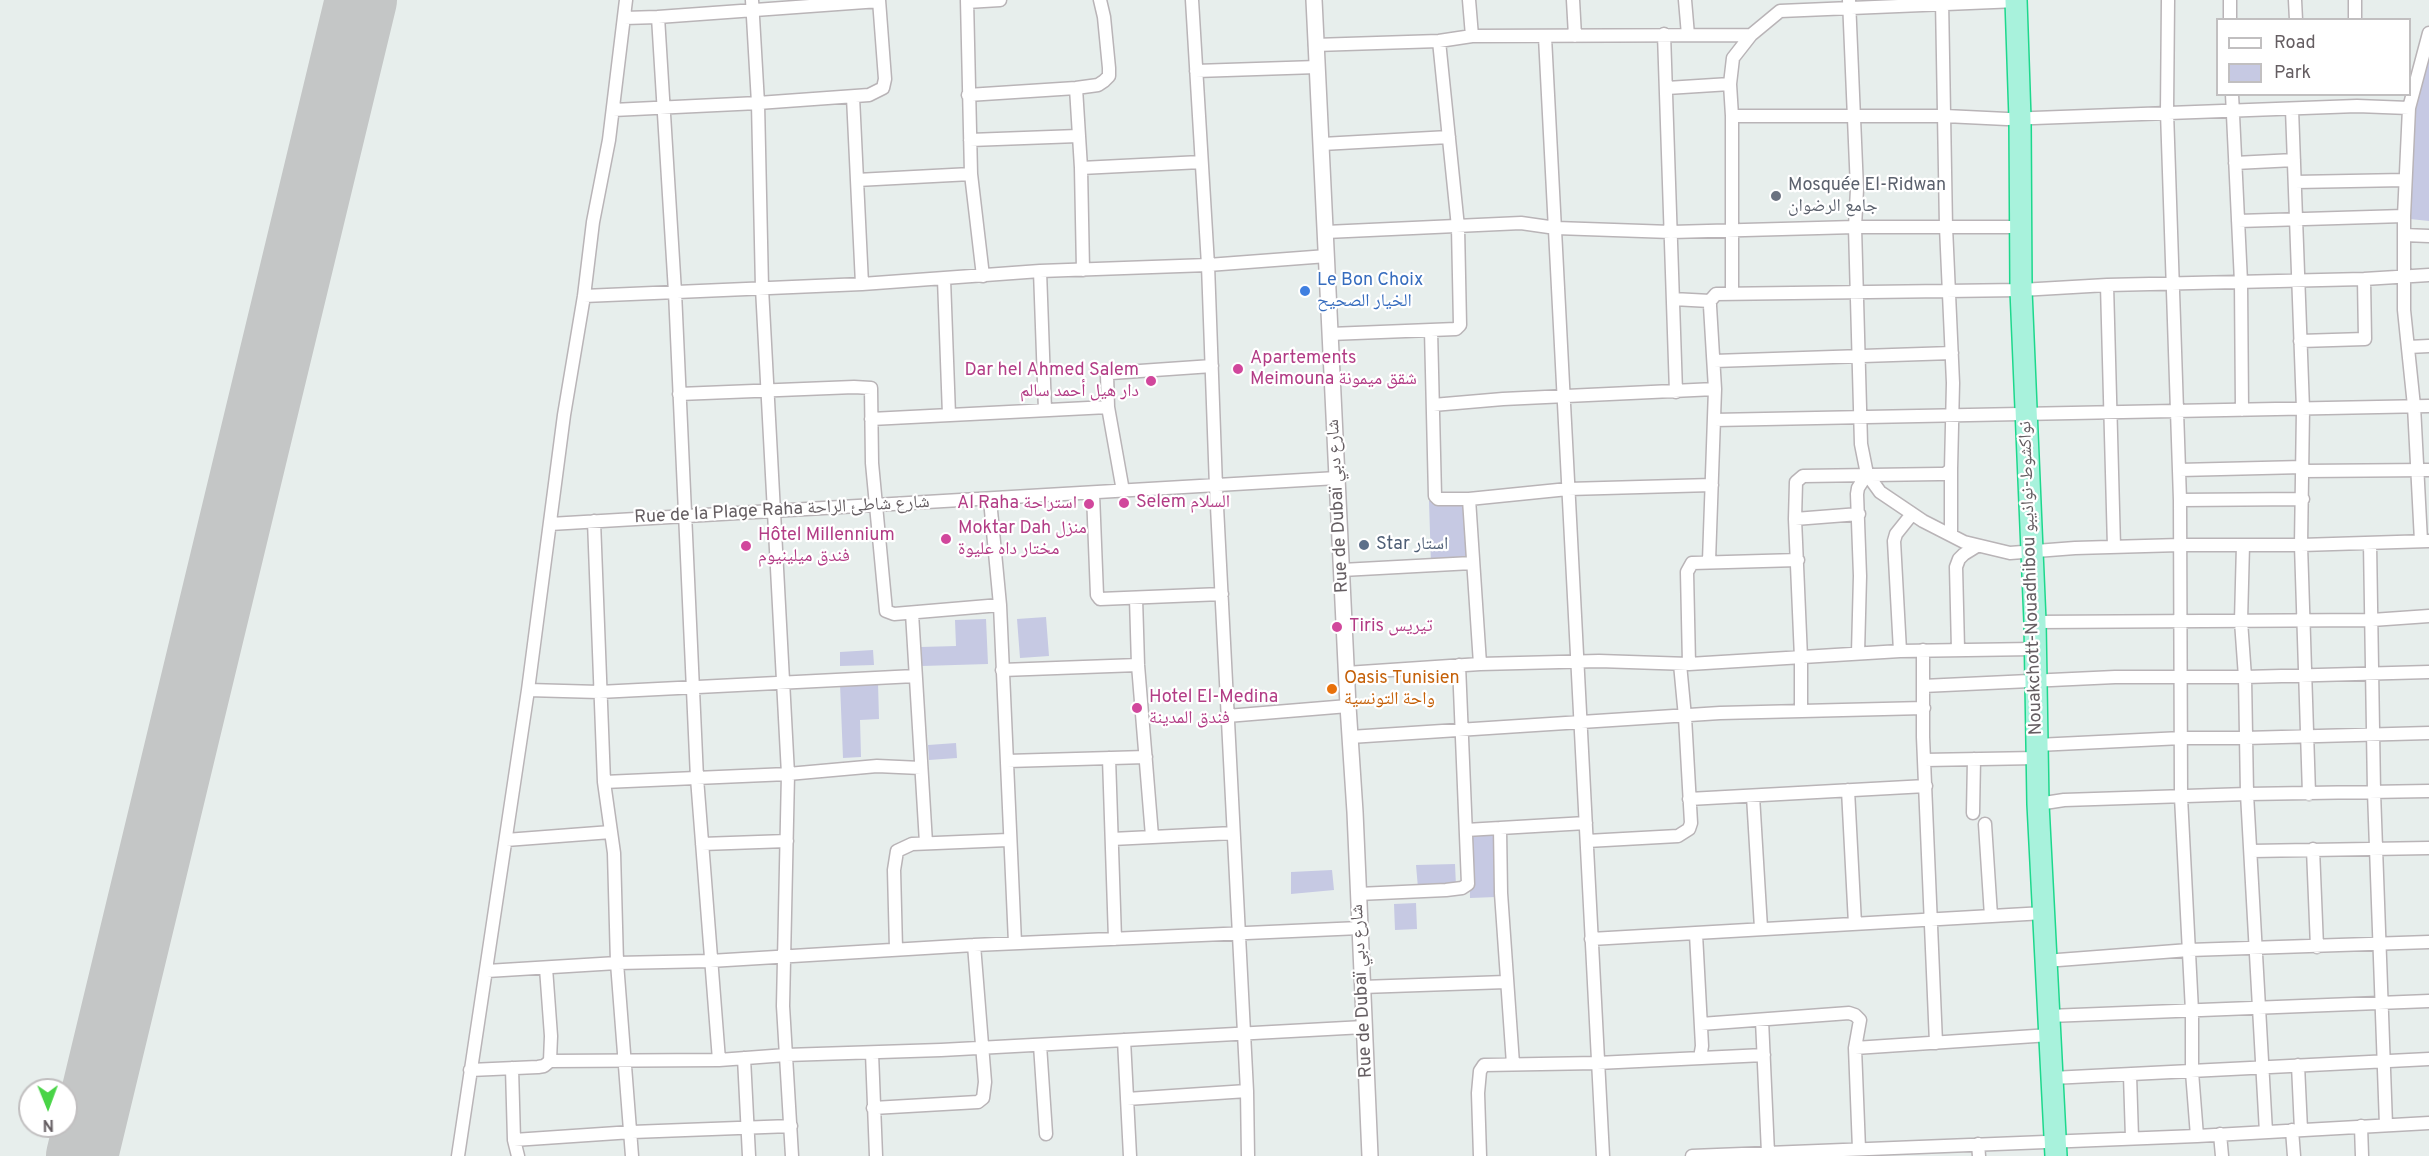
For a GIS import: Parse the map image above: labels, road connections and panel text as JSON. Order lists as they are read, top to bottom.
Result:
{
  "streets": {
    "highway": ["Nouakchott-Nouadhibou نواكشوط-نواذيبو"],
    "street": ["Rue de Dubaï شارع دبي", "Rue de la Plage Raha شارع شاطئ الراحة"]
  },
  "crossings": [
    ["Rue de Dubaï شارع دبي", "Rue de la Plage Raha شارع شاطئ الراحة"]
  ],
  "places": [
    "Mosquée El-Ridwan جامع الرضوان",
    "Le Bon Choix الخيار الصحيح",
    "Apartements Meimouna شقق ميمونة",
    "Dar hel Ahmed Salem دار هيل أحمد سالم",
    "Selem السلام",
    "Al Raha استراحة",
    "Moktar Dah منزل مختار داه عليوة",
    "Star استار",
    "Hôtel Millennium فندق ميلينيوم",
    "Tiris تيريس",
    "Oasis Tunisien واحة التونسية",
    "Hotel El-Medina فندق المدينة"
  ],
  "legend": ["Road", "Park"],
  "north": "bottom"
}
